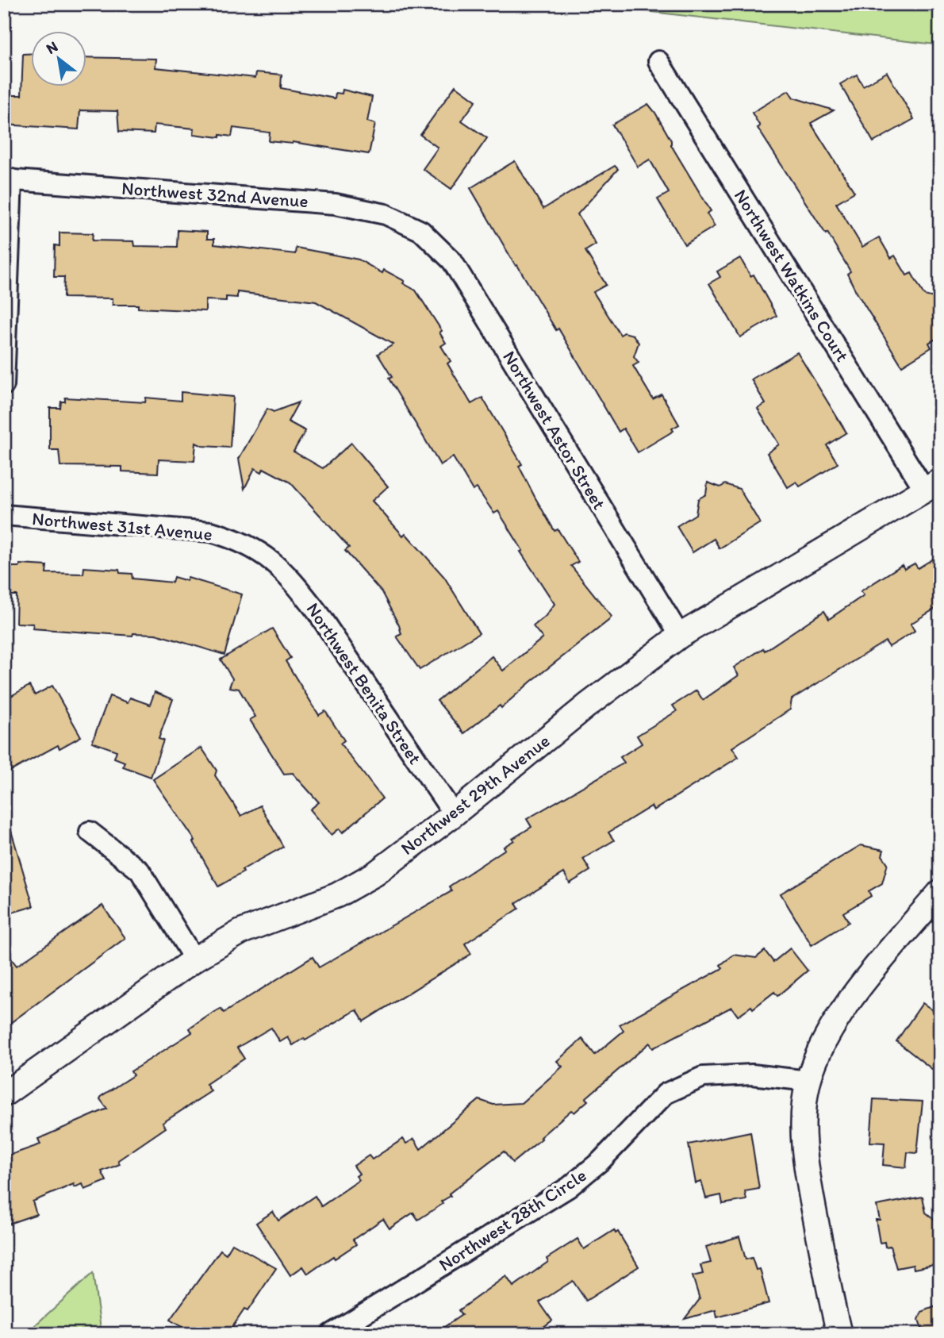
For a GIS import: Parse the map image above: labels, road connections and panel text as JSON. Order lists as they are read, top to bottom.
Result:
{
  "streets": {
    "street": [
      "Northwest 32nd Avenue",
      "Northwest Watkins Court",
      "Northwest Astor Street",
      "Northwest 31st Avenue",
      "Northwest Benita Street",
      "Northwest 29th Avenue",
      "Northwest 28th Circle"
    ]
  },
  "crossings": [
    ["Northwest 32nd Avenue", "Northwest Astor Street"],
    ["Northwest Watkins Court", "Northwest 29th Avenue"],
    ["Northwest Astor Street", "Northwest 29th Avenue"],
    ["Northwest 31st Avenue", "Northwest Benita Street"],
    ["Northwest Benita Street", "Northwest 29th Avenue"]
  ],
  "north": "top left"
}
